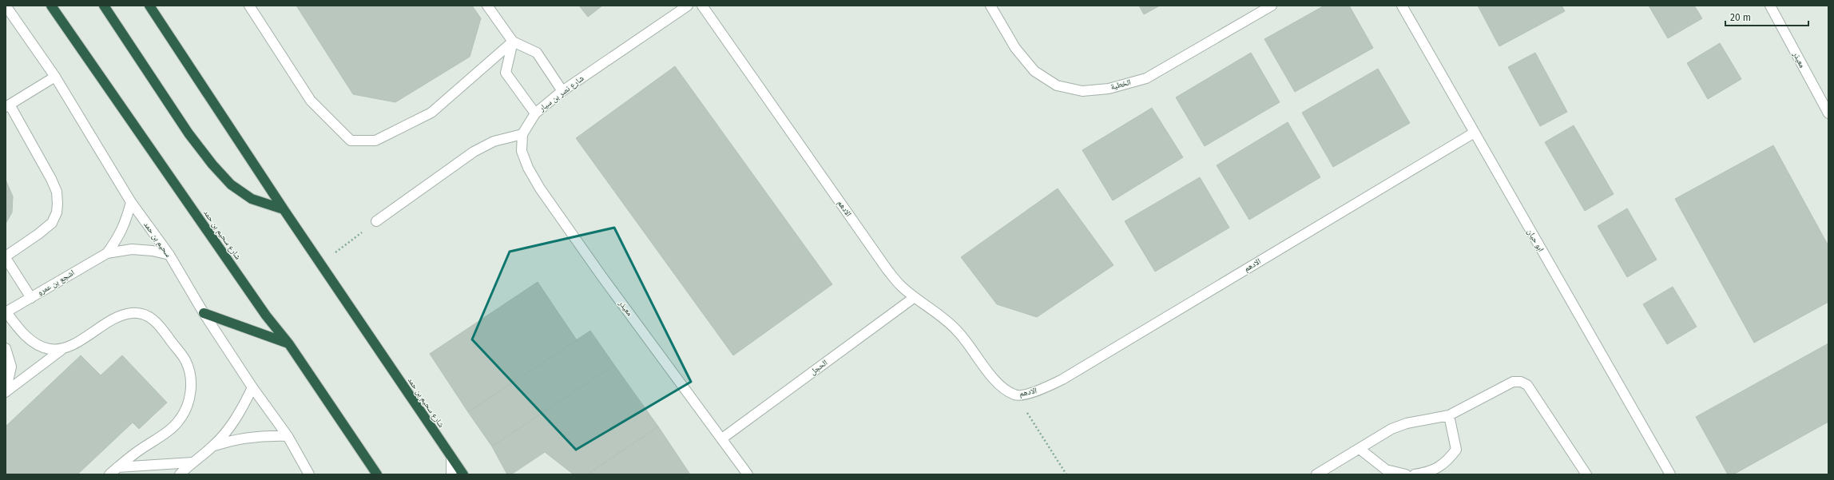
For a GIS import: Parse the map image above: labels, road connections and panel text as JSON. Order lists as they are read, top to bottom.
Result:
{
  "streets": {
    "highway": ["شارع سحيم بن حمد"],
    "street": [
      "معيذر",
      "الخطية",
      "شارع نصر بن سيار",
      "الادهم",
      "سحيم بن حمد",
      "ابو حيان",
      "اشجع بن عمرو",
      "الحجل"
    ]
  },
  "crossings": [
    ["معيذر", "شارع نصر بن سيار"],
    ["معيذر", "الحجل"],
    ["الادهم", "ابو حيان"],
    ["الادهم", "الحجل"],
    ["سحيم بن حمد", "اشجع بن عمرو"]
  ],
  "scale_bar": "20 m"
}
